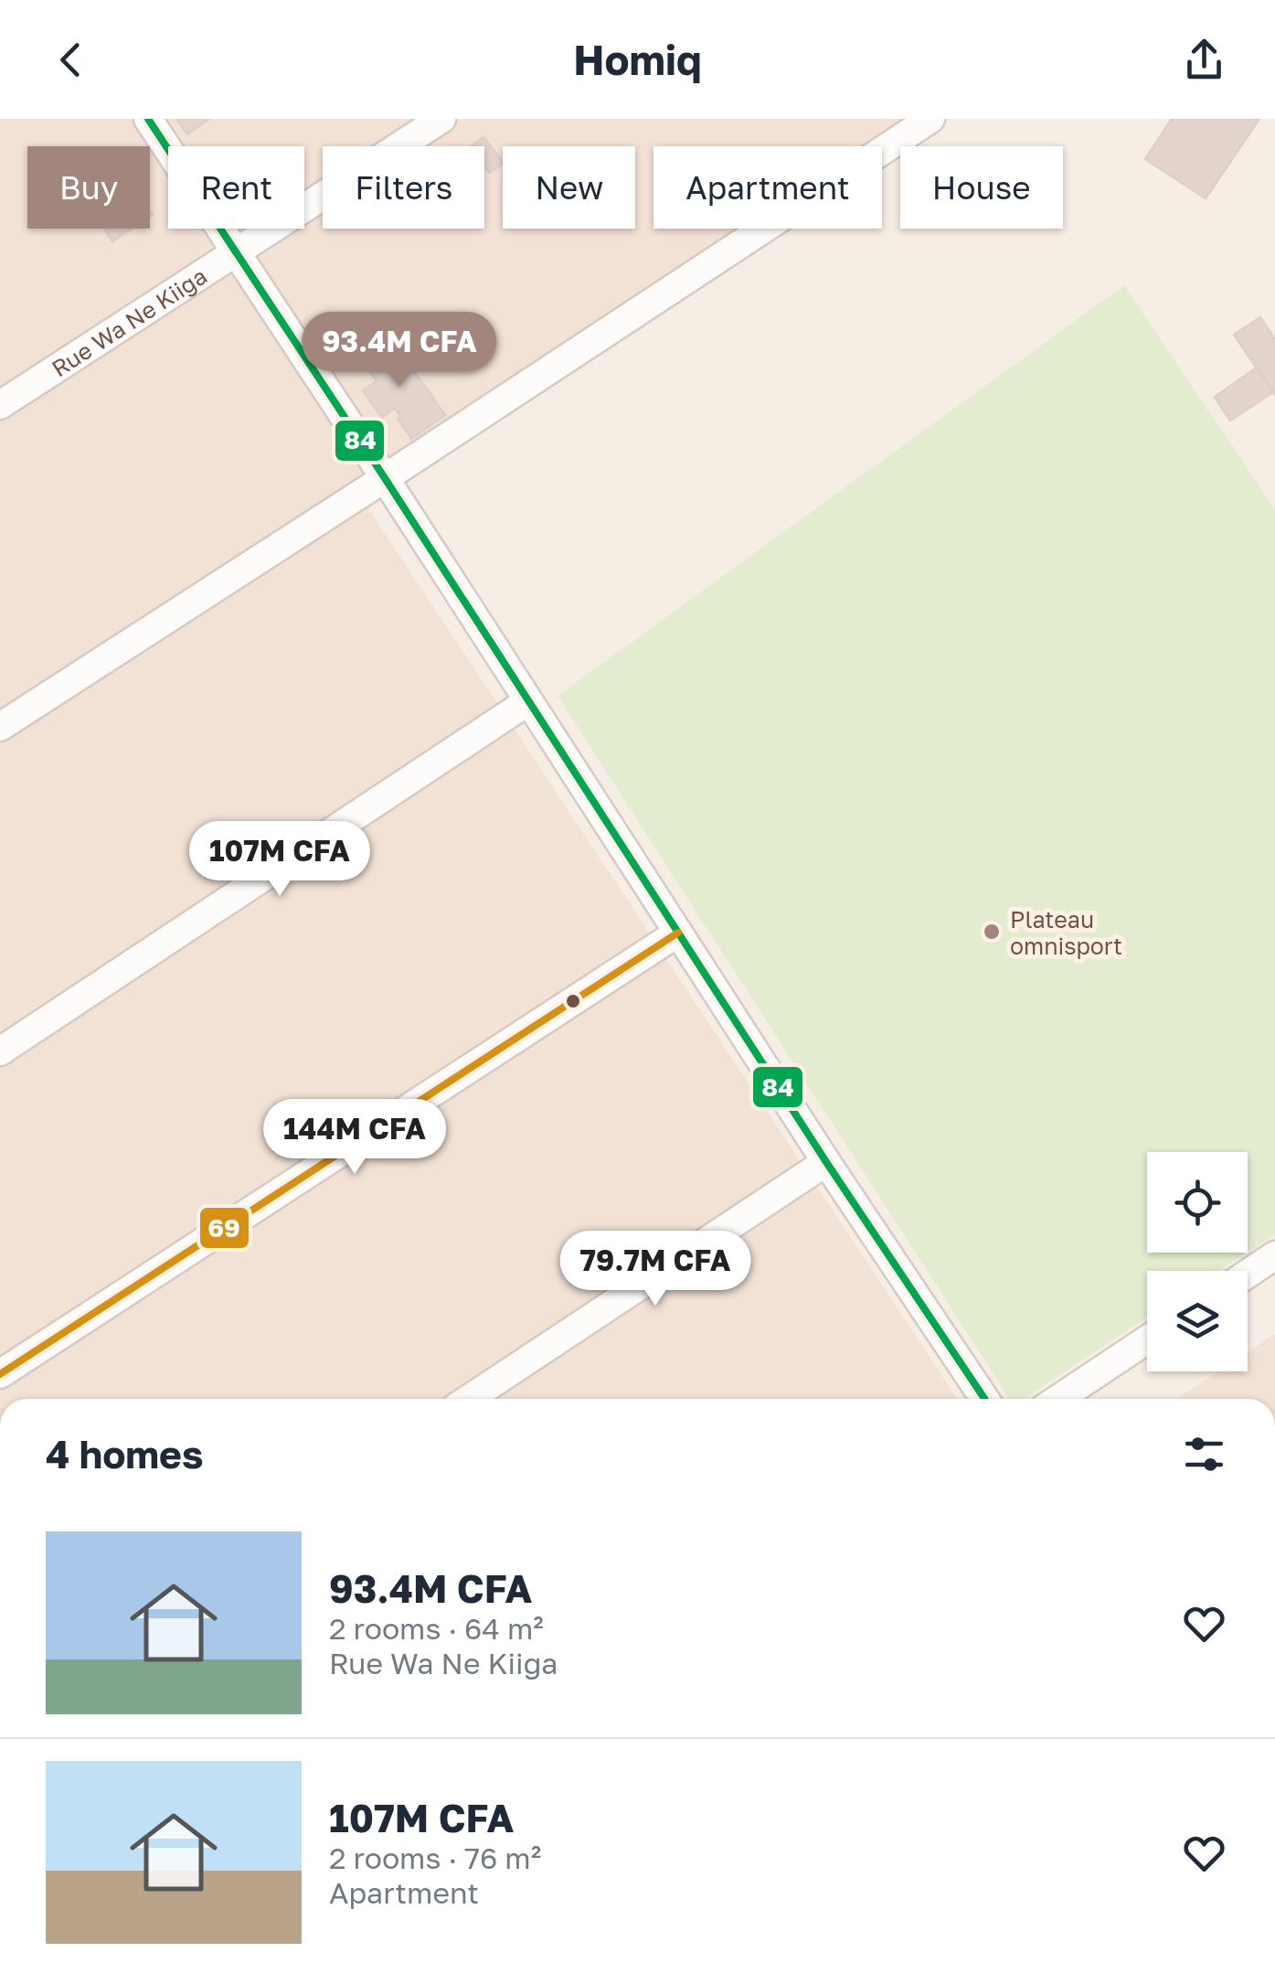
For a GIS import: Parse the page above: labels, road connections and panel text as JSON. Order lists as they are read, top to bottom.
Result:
{
  "streets": {
    "street": ["Rue Wa Ne Kiiga"]
  },
  "places": ["Plateau omnisport"],
  "lines": ["transit line 84", "transit line 69"],
  "page": {
    "header": "Homiq",
    "chip": [
      "Buy",
      "Rent",
      "Filters",
      "New",
      "Apartment",
      "House"
    ],
    "price": [
      "93.4M CFA",
      "107M CFA",
      "144M CFA",
      "79.7M CFA"
    ],
    "heading": "4 homes",
    "list": [
      {
        "name": "93.4M CFA",
        "note": "2 rooms · 64 m² · Rue Wa Ne Kiiga"
      },
      {
        "name": "107M CFA",
        "note": "2 rooms · 76 m² · Apartment"
      }
    ]
  }
}
